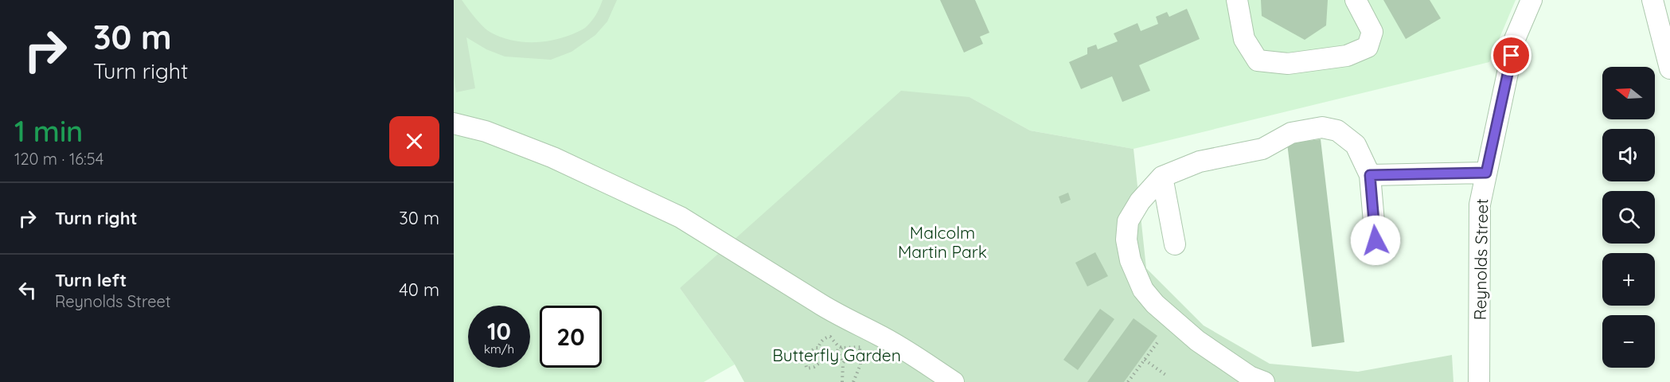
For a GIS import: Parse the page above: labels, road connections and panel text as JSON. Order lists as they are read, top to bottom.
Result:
{
  "streets": {
    "street": ["Reynolds Street"]
  },
  "parks": ["Malcolm Martin Park", "Butterfly Garden"],
  "north": "left",
  "page": {
    "turn": ["30 m", "Turn right"],
    "map_buttons": ["+", "−"],
    "heading": ["1 min", "120 m · 16:54"],
    "list": [
      {
        "name": "Turn right",
        "value": "30 m"
      },
      {
        "name": "Turn left",
        "note": "Reynolds Street",
        "value": "40 m"
      }
    ],
    "speed": "10 km/h",
    "limit": "20"
  }
}
